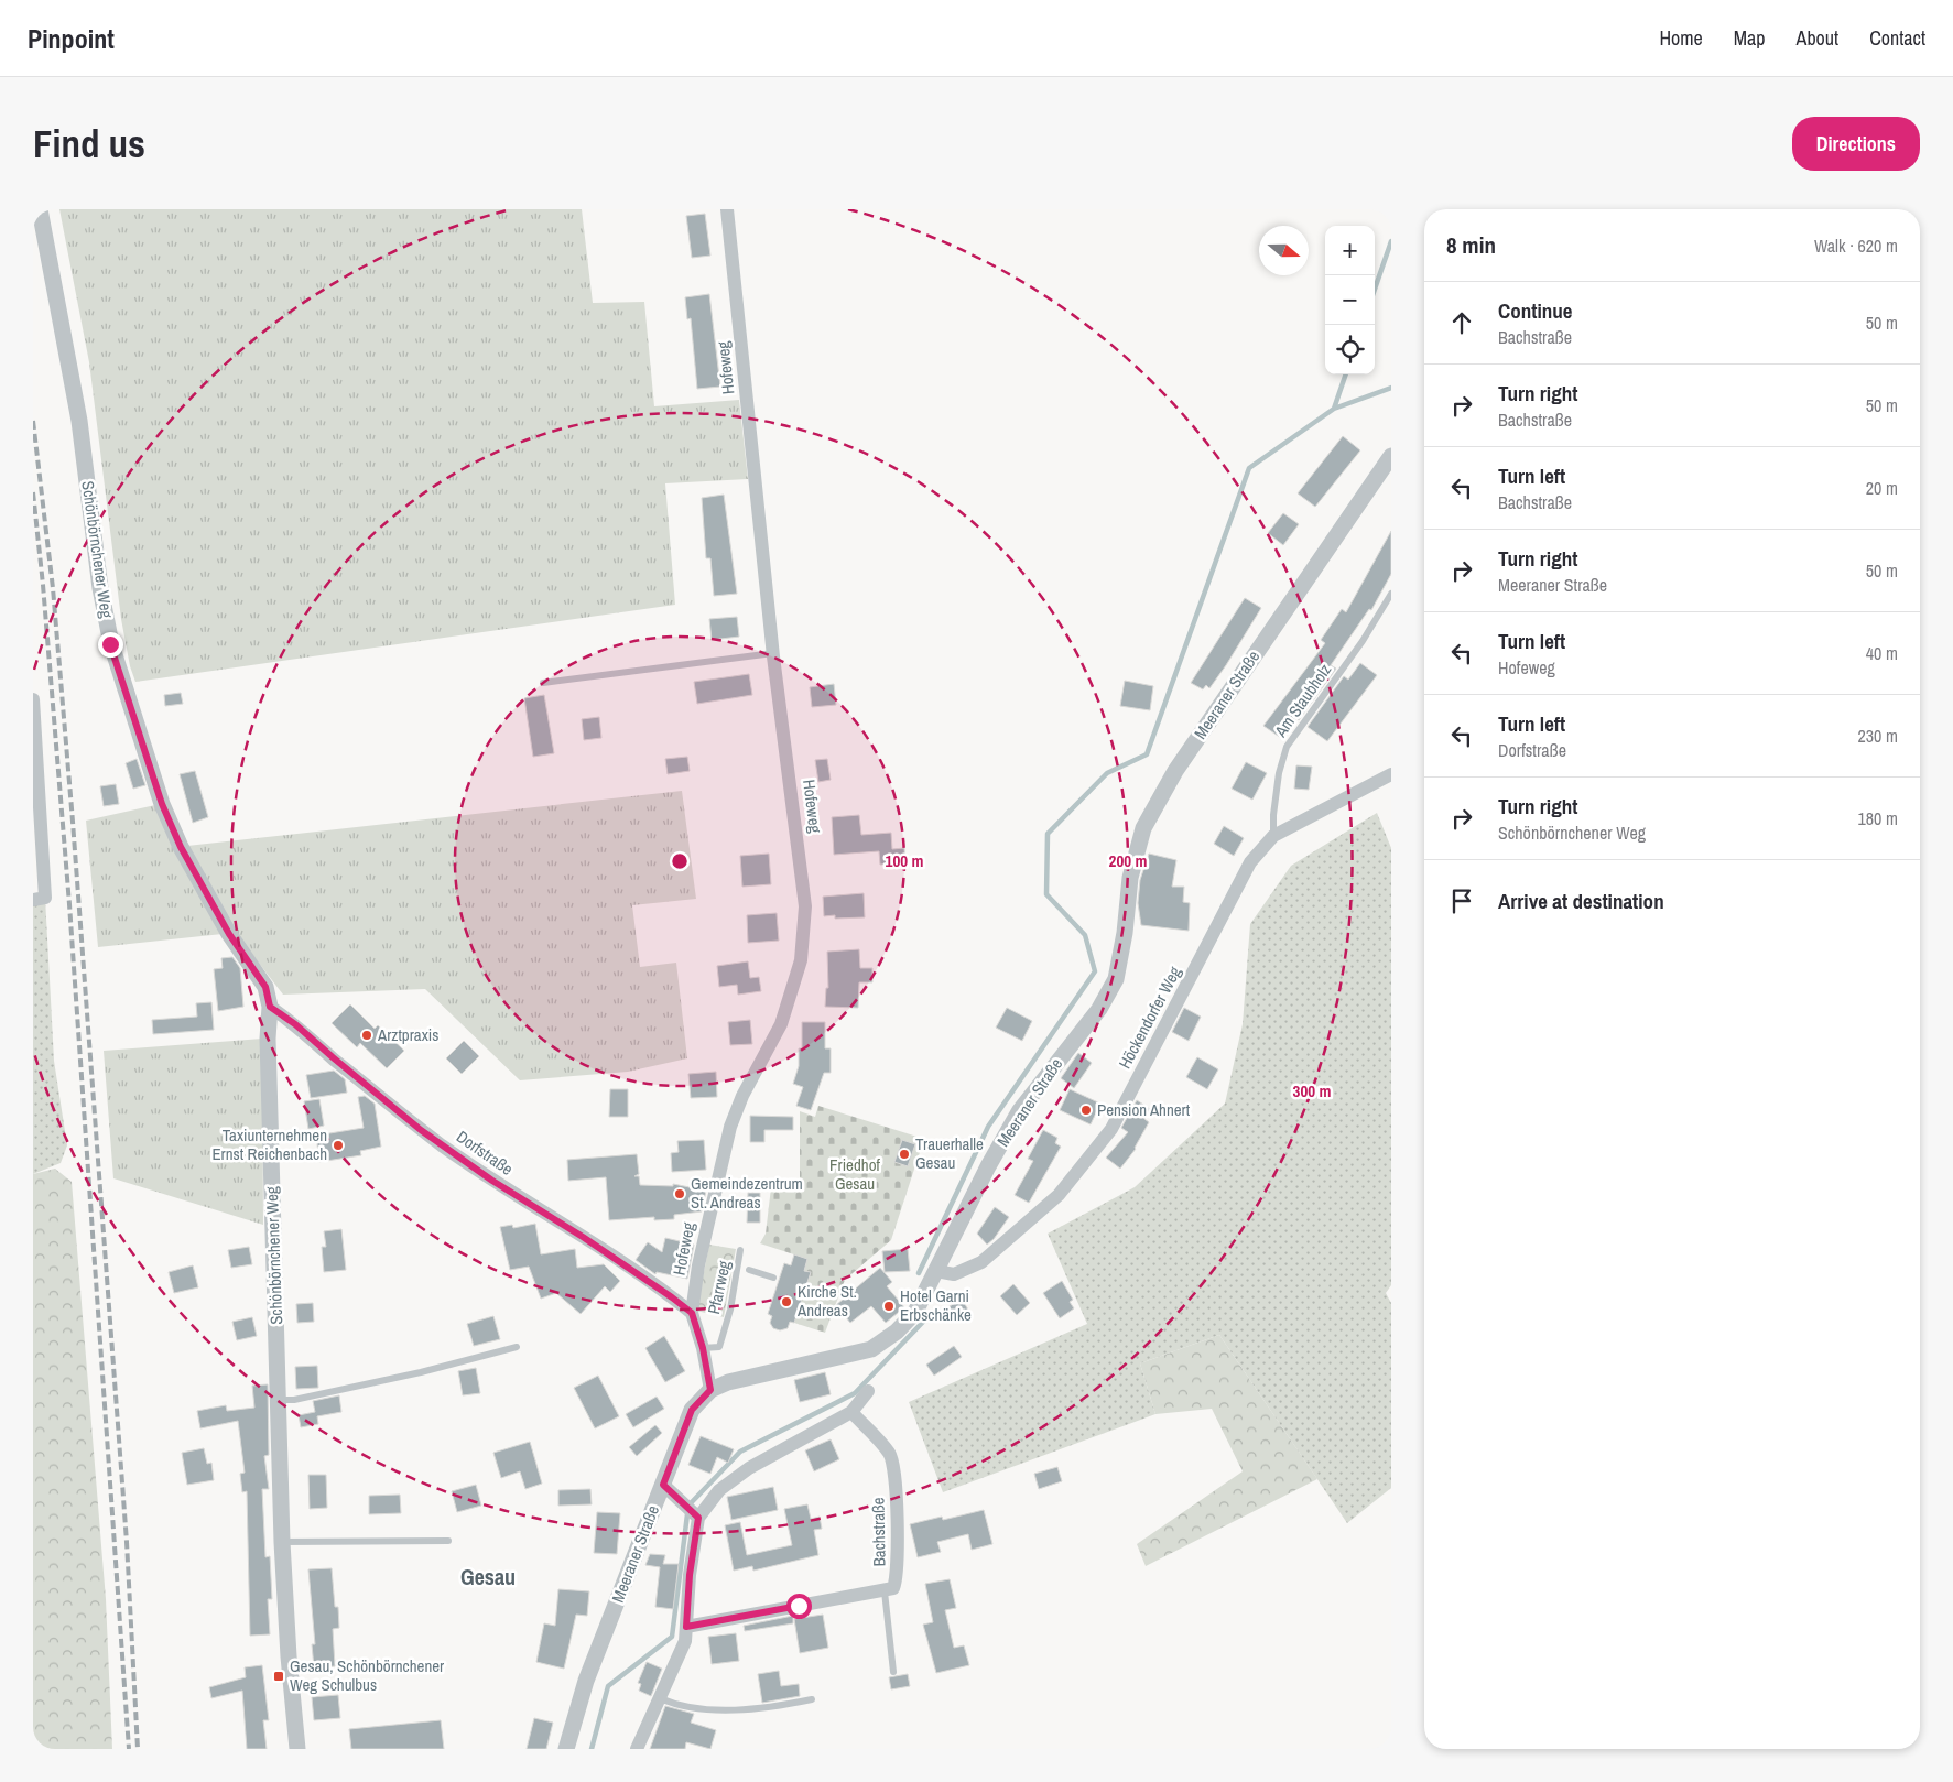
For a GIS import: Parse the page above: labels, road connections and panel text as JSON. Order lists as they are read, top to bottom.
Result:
{
  "streets": {
    "street": [
      "Hofeweg",
      "Schönbörnchener Weg",
      "Meeraner Straße",
      "Höckendorfer Weg",
      "Dorfstraße",
      "Bachstraße"
    ],
    "lane": ["Am Staubholz", "Pfarrweg"]
  },
  "crossings": [
    ["Hofeweg", "Meeraner Straße"],
    ["Hofeweg", "Dorfstraße"],
    ["Hofeweg", "Pfarrweg"],
    ["Schönbörnchener Weg", "Dorfstraße"],
    ["Meeraner Straße", "Höckendorfer Weg"],
    ["Am Staubholz", "Höckendorfer Weg"]
  ],
  "districts": ["Gesau"],
  "parks": ["Friedhof Gesau"],
  "places": {
    "other": [
      "Arztpraxis",
      "Pension Ahnert",
      "Taxiunternehmen Ernst Reichenbach",
      "Trauerhalle Gesau",
      "Gemeindezentrum St. Andreas",
      "Kirche St. Andreas",
      "Hotel Garni Erbschänke"
    ],
    "transit": ["Gesau, Schönbörnchener Weg Schulbus"]
  },
  "north": "right",
  "page": {
    "header": "Pinpoint",
    "nav": [
      "Home",
      "Map",
      "About",
      "Contact"
    ],
    "buttons": "Directions",
    "title": "Find us",
    "heading": ["8 min", "Walk · 620 m"],
    "map_buttons": ["+", "−"],
    "list": [
      ["Continue", "Bachstraße", "50 m"],
      ["Turn right", "Bachstraße", "50 m"],
      ["Turn left", "Bachstraße", "20 m"],
      ["Turn right", "Meeraner Straße", "50 m"],
      ["Turn left", "Hofeweg", "40 m"],
      ["Turn left", "Dorfstraße", "230 m"],
      ["Turn right", "Schönbörnchener Weg", "180 m"],
      "Arrive at destination"
    ]
  },
  "rings": ["100 m", "200 m", "300 m"]
}
